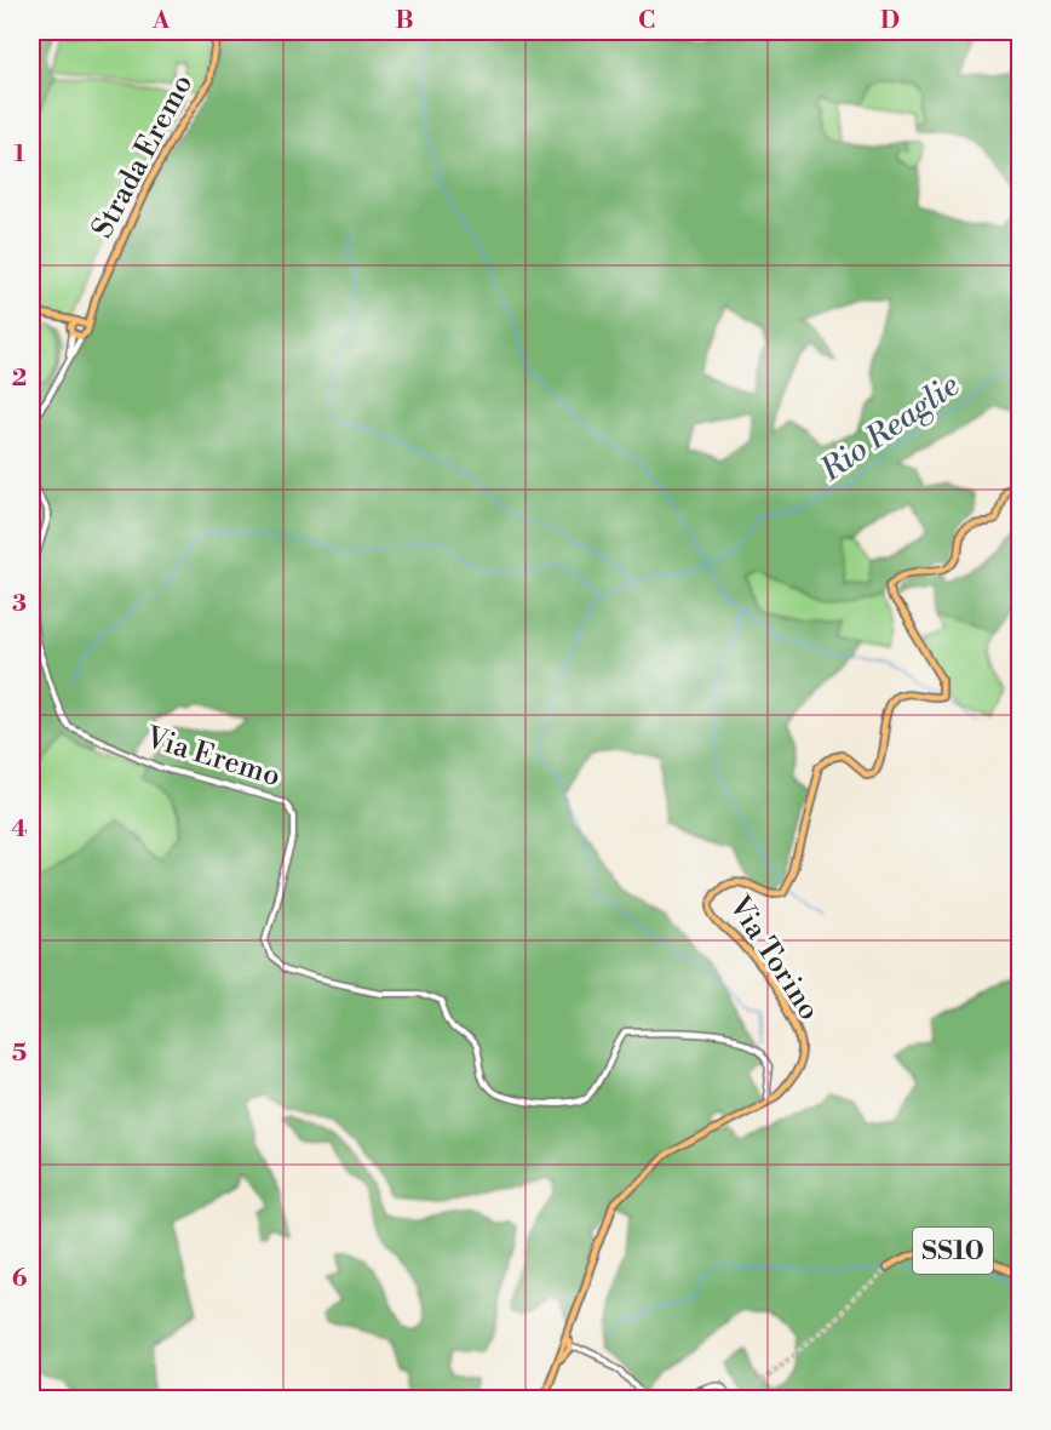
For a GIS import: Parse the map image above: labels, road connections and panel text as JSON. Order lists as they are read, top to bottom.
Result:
{
  "streets": {
    "main road": ["Strada Eremo", "Via Torino", "SS10"],
    "street": ["Via Eremo"]
  },
  "crossings": [
    ["Via Eremo", "Via Torino"]
  ],
  "water": ["Rio Reaglie"],
  "grid": {
    "columns": [
      "A",
      "B",
      "C",
      "D"
    ],
    "rows": [
      "1",
      "2",
      "3",
      "4",
      "5",
      "6"
    ]
  }
}
